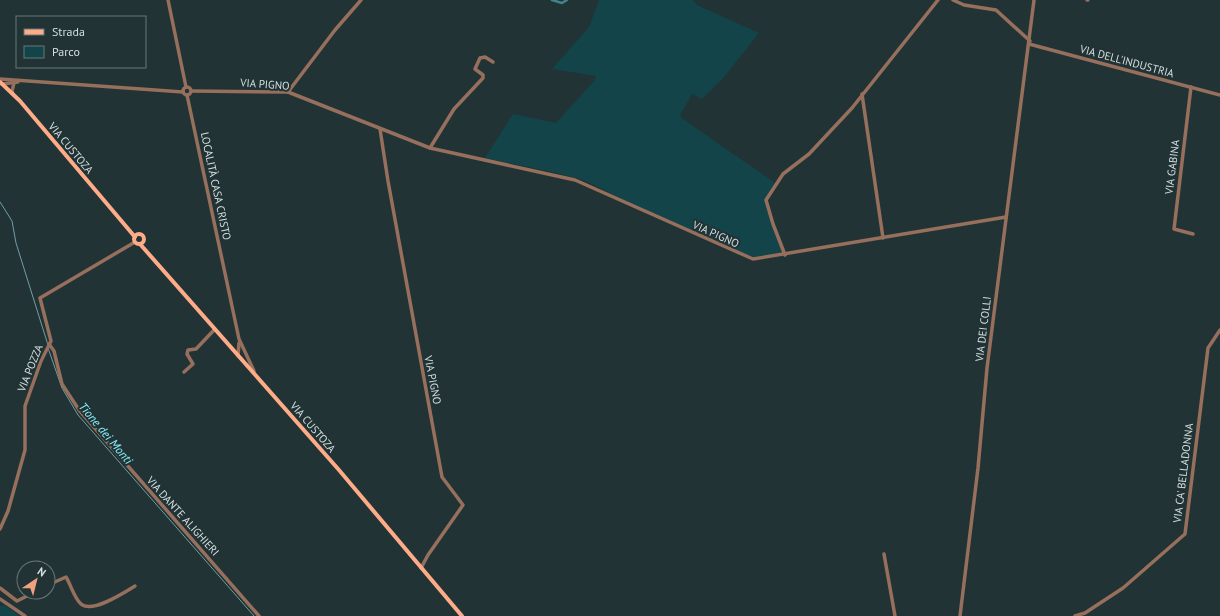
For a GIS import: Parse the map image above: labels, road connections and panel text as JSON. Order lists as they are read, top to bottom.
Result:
{
  "streets": {
    "main road": ["VIA CUSTOZA"],
    "street": [
      "VIA DELL'INDUSTRIA",
      "VIA PIGNO",
      "VIA GABINA",
      "LOCALITÀ CASA CRISTO",
      "VIA DEI COLLI",
      "VIA POZZA",
      "VIA CA' BELLADONNA",
      "VIA DANTE ALIGHIERI"
    ]
  },
  "crossings": [
    ["VIA DELL'INDUSTRIA", "VIA GABINA"],
    ["VIA DELL'INDUSTRIA", "VIA DEI COLLI"],
    ["VIA PIGNO", "VIA CUSTOZA"],
    ["VIA PIGNO", "VIA DEI COLLI"],
    ["VIA CUSTOZA", "VIA POZZA"],
    ["VIA POZZA", "VIA DANTE ALIGHIERI"]
  ],
  "water": ["Tione dei Monti"],
  "legend": ["Strada", "Parco"],
  "north": "top right"
}
